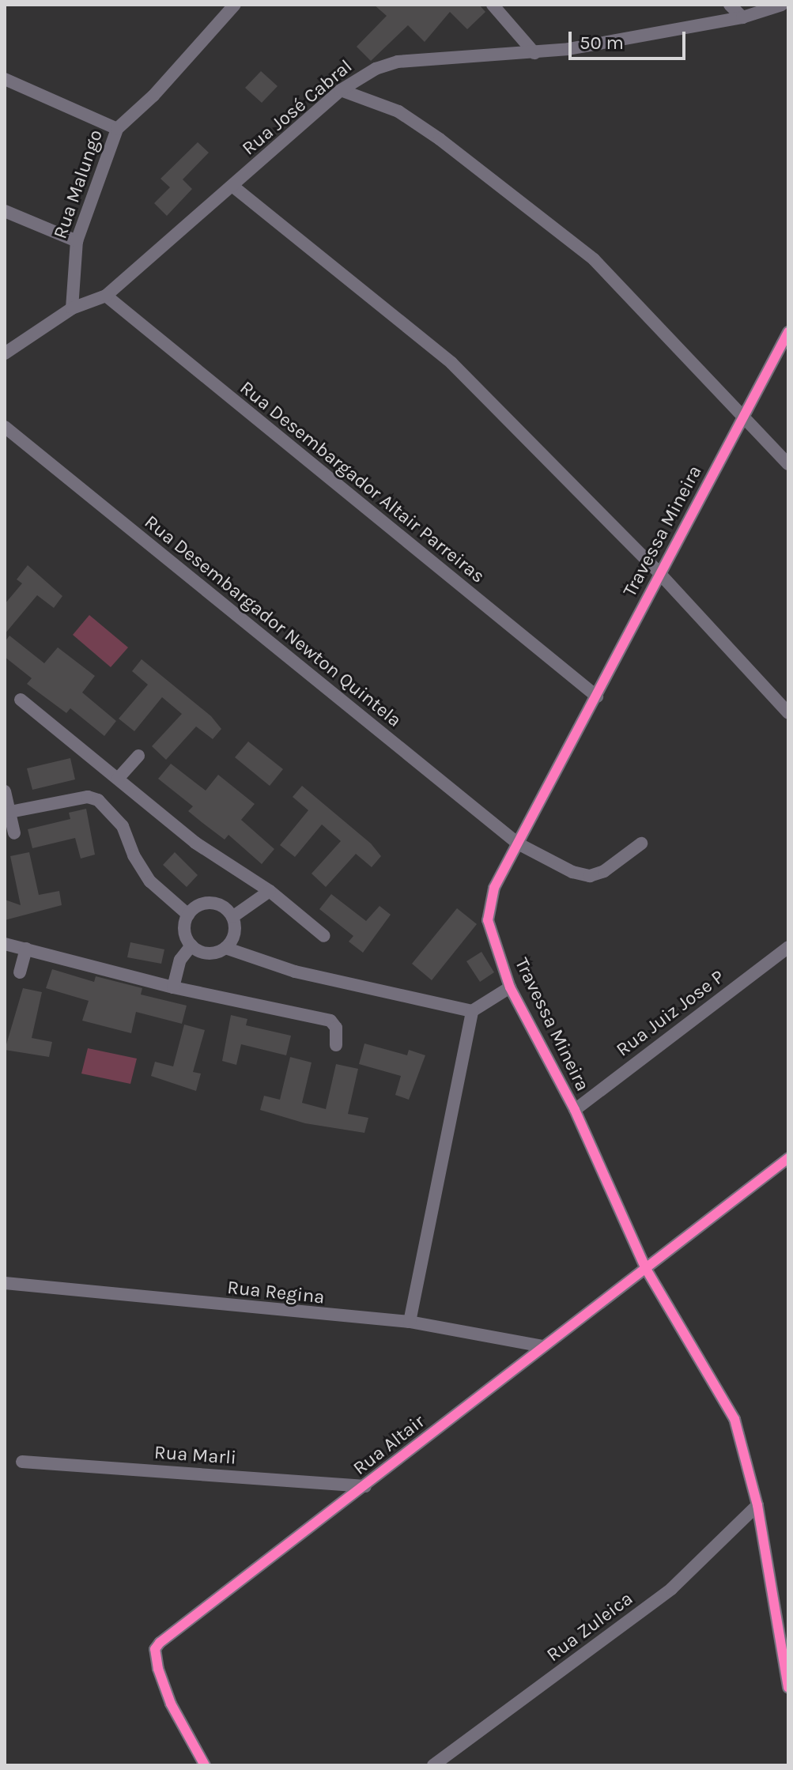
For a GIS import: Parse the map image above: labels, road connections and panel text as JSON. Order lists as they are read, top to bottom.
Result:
{
  "streets": {
    "street": [
      "Rua José Cabral",
      "Rua Malungo",
      "Rua Desembargador Altair Parreiras",
      "Travessa Mineira",
      "Rua Desembargador Newton Quintela",
      "Rua Juiz Jose P",
      "Rua Regina",
      "Rua Altair",
      "Rua Marli",
      "Rua Zuleica"
    ]
  },
  "crossings": [
    ["Rua José Cabral", "Rua Malungo"],
    ["Rua José Cabral", "Rua Desembargador Altair Parreiras"],
    ["Rua Desembargador Altair Parreiras", "Travessa Mineira"],
    ["Travessa Mineira", "Rua Desembargador Newton Quintela"],
    ["Travessa Mineira", "Rua Juiz Jose P"],
    ["Travessa Mineira", "Rua Altair"],
    ["Travessa Mineira", "Rua Zuleica"],
    ["Rua Regina", "Rua Altair"],
    ["Rua Altair", "Rua Marli"]
  ],
  "scale_bar": "50 m"
}
